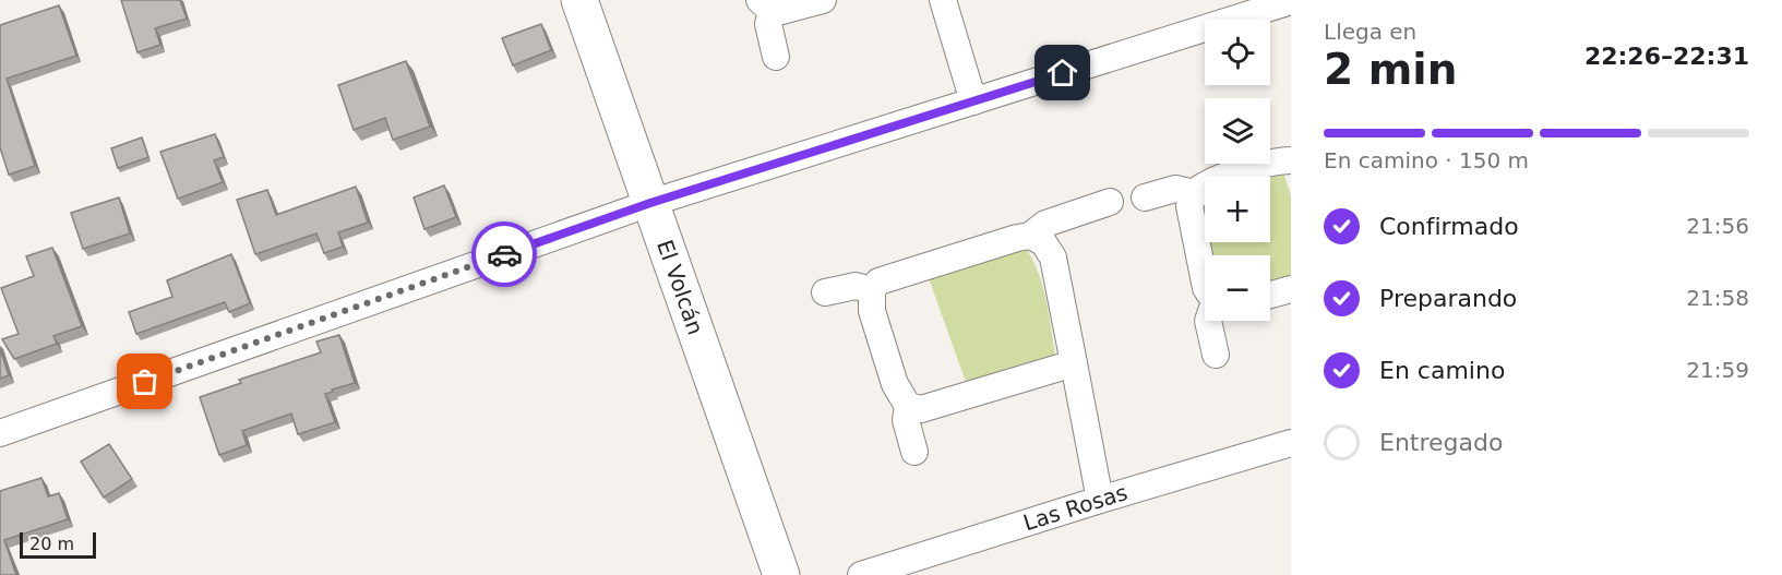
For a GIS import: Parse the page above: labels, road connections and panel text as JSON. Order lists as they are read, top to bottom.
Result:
{
  "streets": {
    "street": ["El Volcán", "Las Rosas"]
  },
  "scale_bar": "20 m",
  "page": {
    "heading": ["2 min", "Llega en", "22:26–22:31"],
    "map_buttons": ["+", "−"],
    "bar": "En camino · 150 m",
    "list": [
      ["Confirmado", "21:56"],
      ["Preparando", "21:58"],
      ["En camino", "21:59"],
      "Entregado"
    ],
    "scale": "20 m"
  }
}
